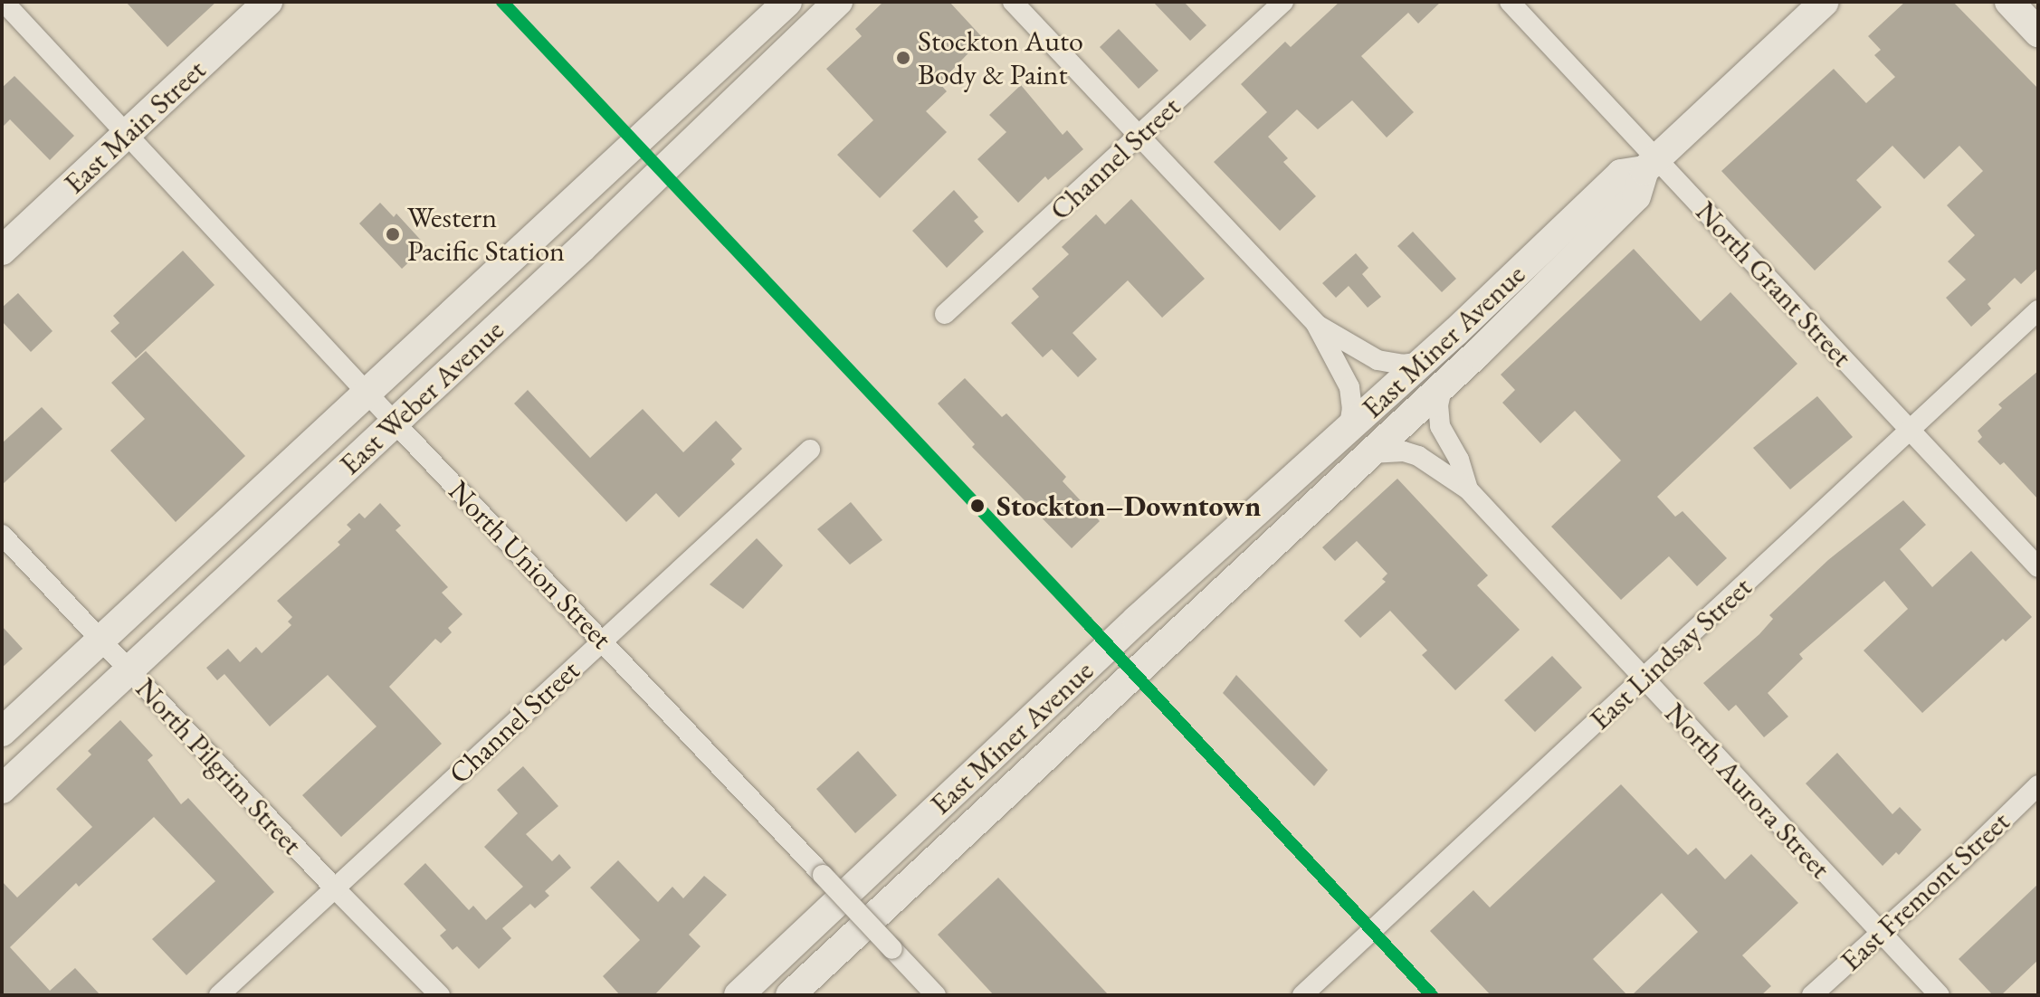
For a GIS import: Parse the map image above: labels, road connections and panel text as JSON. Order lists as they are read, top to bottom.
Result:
{
  "streets": {
    "main road": ["East Main Street", "East Miner Avenue", "East Weber Avenue"],
    "street": [
      "Channel Street",
      "North Grant Street",
      "North Union Street",
      "East Lindsay Street",
      "North Pilgrim Street",
      "North Aurora Street",
      "East Fremont Street"
    ]
  },
  "crossings": [
    ["East Main Street", "North Union Street"],
    ["Channel Street", "North Union Street"],
    ["Channel Street", "North Pilgrim Street"],
    ["North Grant Street", "East Miner Avenue"],
    ["North Grant Street", "East Lindsay Street"],
    ["East Miner Avenue", "North Aurora Street"],
    ["East Weber Avenue", "North Union Street"],
    ["East Weber Avenue", "North Pilgrim Street"],
    ["East Lindsay Street", "North Aurora Street"],
    ["North Aurora Street", "East Fremont Street"]
  ],
  "places": ["Stockton Auto Body & Paint", "Western Pacific Station", "Stockton–Downtown"]
}
